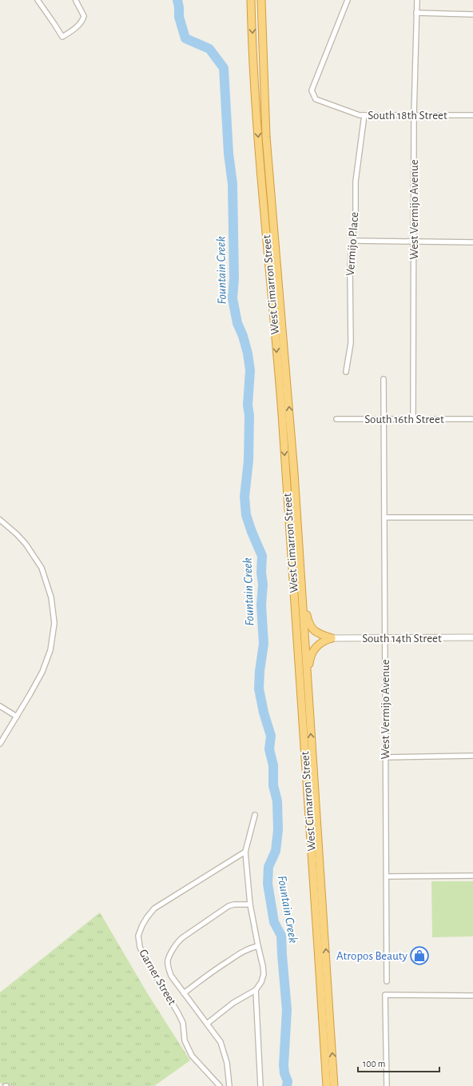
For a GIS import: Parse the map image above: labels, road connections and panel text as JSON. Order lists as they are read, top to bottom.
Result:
{
  "streets": {
    "highway": ["West Cimarron Street"],
    "street": [
      "South 18th Street",
      "West Vermijo Avenue",
      "Vermijo Place",
      "South 16th Street",
      "South 14th Street",
      "Garner Street"
    ]
  },
  "crossings": [
    ["South 18th Street", "West Vermijo Avenue"],
    ["South 18th Street", "Vermijo Place"],
    ["West Vermijo Avenue", "South 16th Street"],
    ["West Vermijo Avenue", "South 14th Street"]
  ],
  "water": ["Fountain Creek"],
  "places": {
    "shop": ["Atropos Beauty"]
  },
  "scale_bar": "100 m"
}
